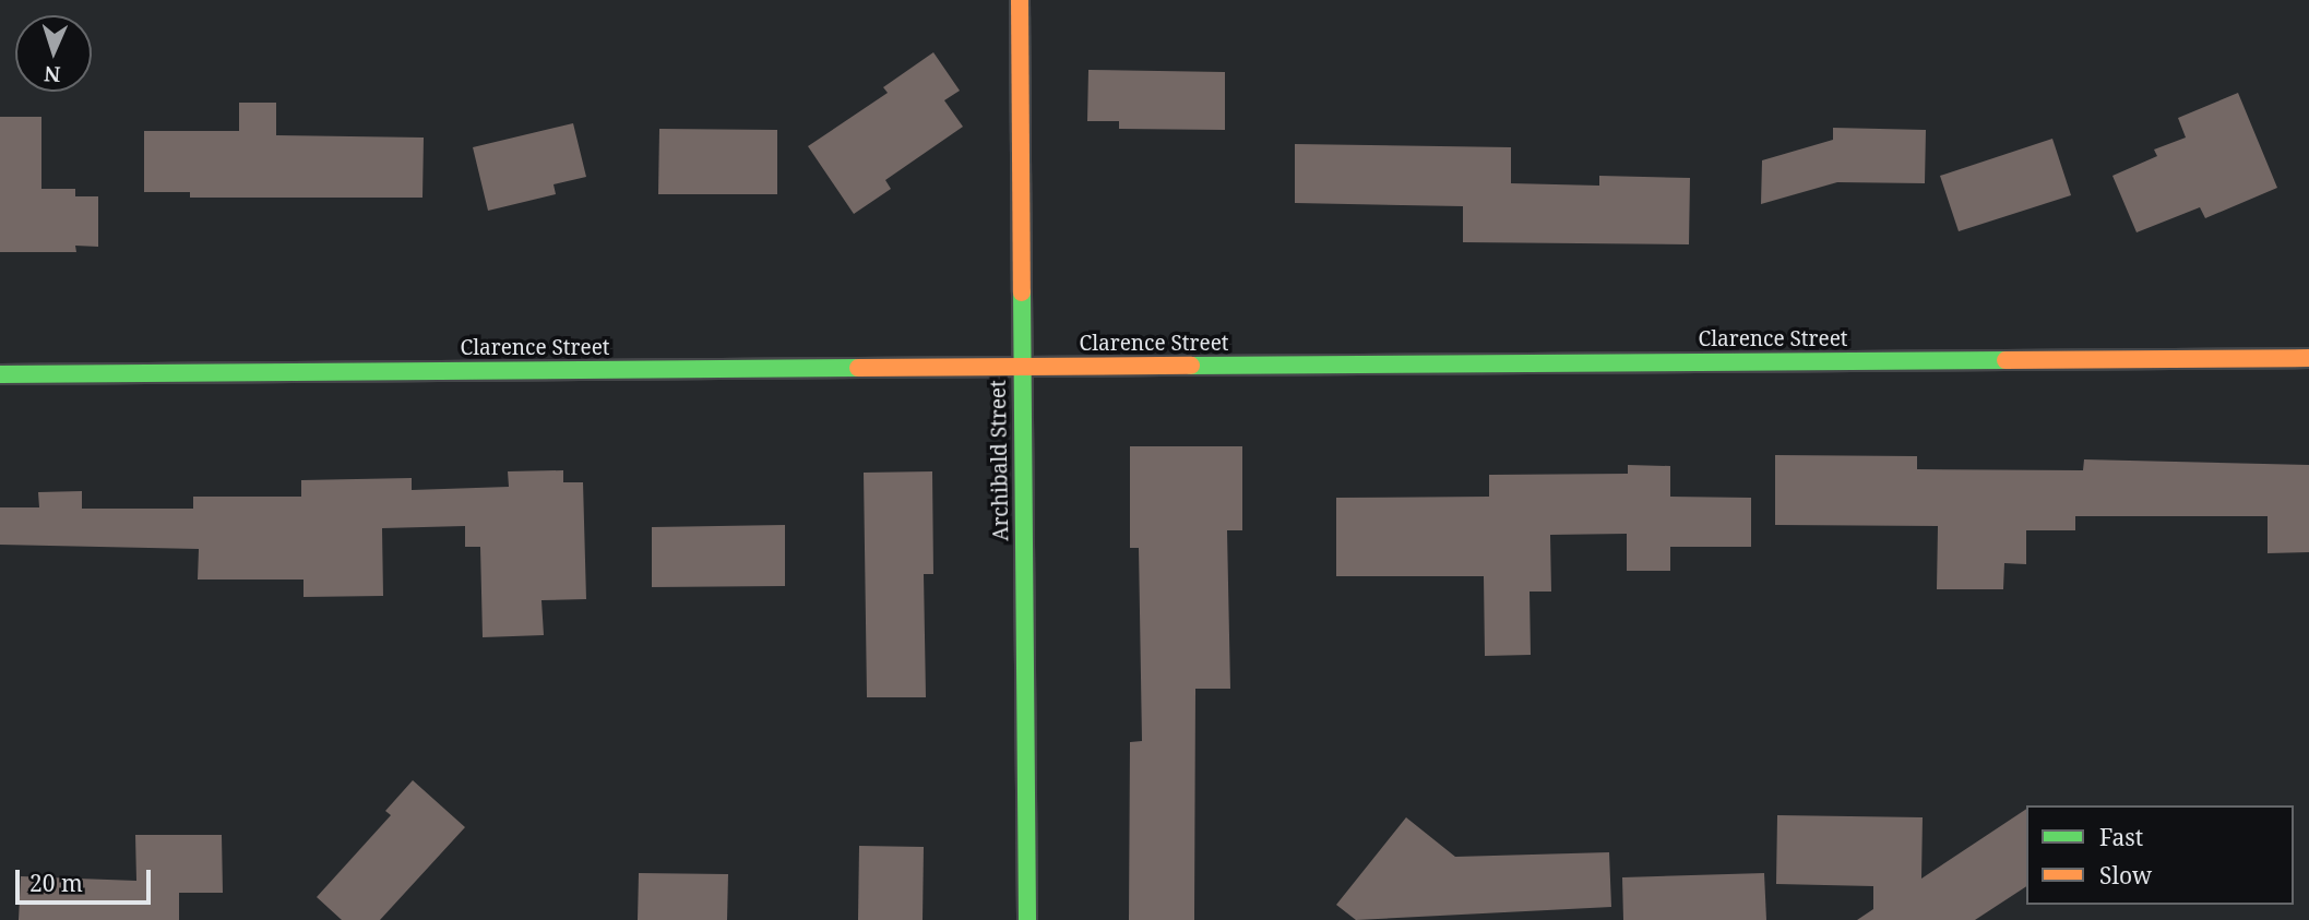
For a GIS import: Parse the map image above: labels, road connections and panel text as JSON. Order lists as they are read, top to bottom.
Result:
{
  "streets": {
    "street": ["Clarence Street", "Archibald Street"]
  },
  "crossings": [
    ["Clarence Street", "Archibald Street"]
  ],
  "legend": ["Fast", "Slow"],
  "scale_bar": "20 m",
  "north": "bottom"
}
